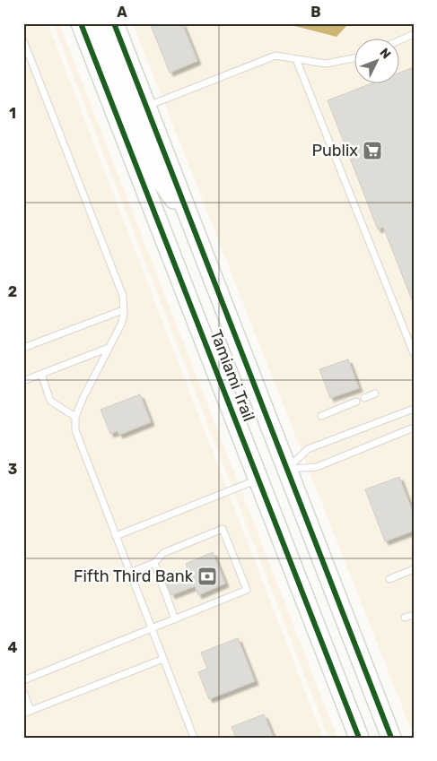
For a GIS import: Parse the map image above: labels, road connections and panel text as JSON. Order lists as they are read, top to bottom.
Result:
{
  "streets": {
    "main road": ["Tamiami Trail"]
  },
  "places": {
    "supermarket": ["Publix"],
    "bank": ["Fifth Third Bank"]
  },
  "north": "top right",
  "grid": {
    "columns": ["A", "B"],
    "rows": [
      "1",
      "2",
      "3",
      "4"
    ]
  }
}
